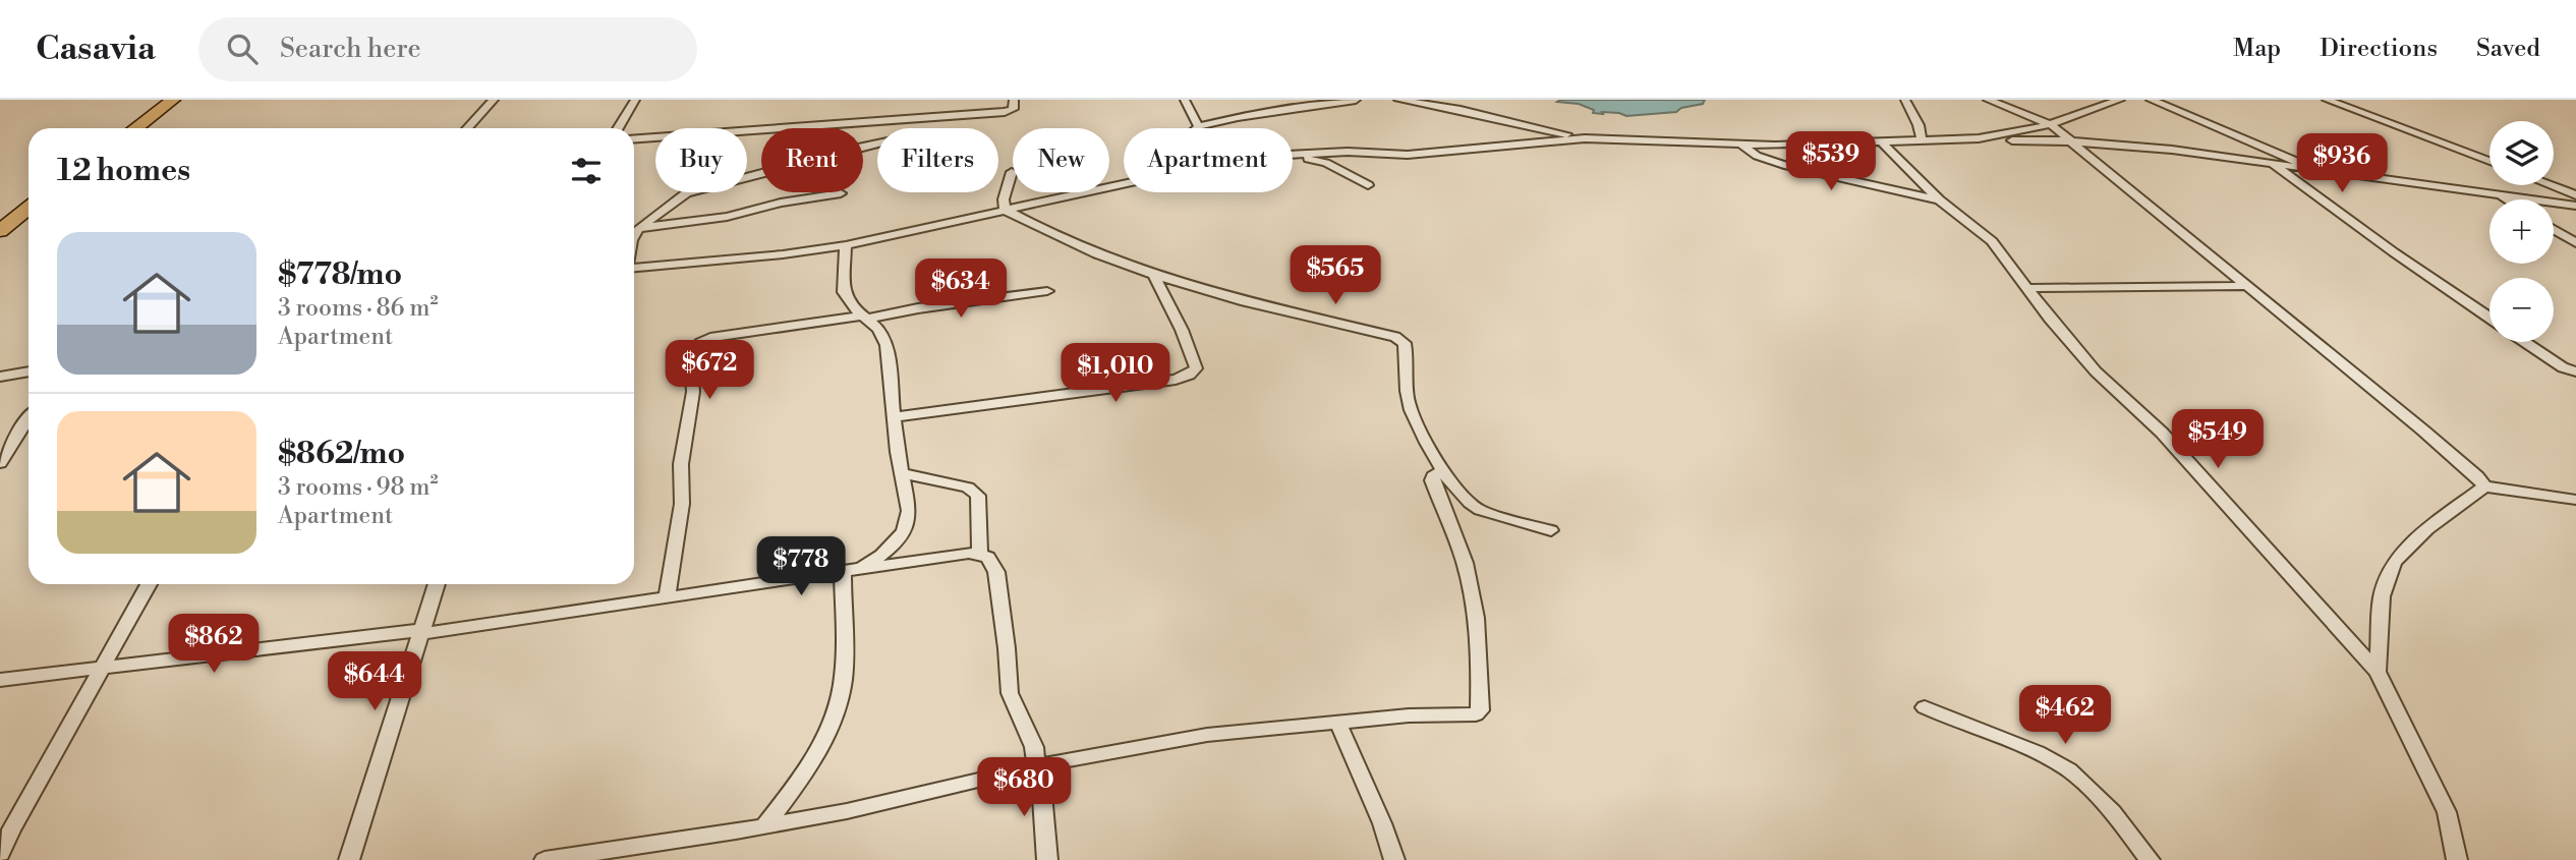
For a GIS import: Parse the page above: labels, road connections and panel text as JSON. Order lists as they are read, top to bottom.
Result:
{
  "page": {
    "header": "Casavia",
    "search": "Search here",
    "nav": ["Map", "Directions", "Saved"],
    "map_buttons": ["+", "−"],
    "chip": [
      "Buy",
      "Rent",
      "Filters",
      "New",
      "Apartment"
    ],
    "heading": "12 homes",
    "price": [
      "$539",
      "$936",
      "$565",
      "$634",
      "$672",
      "$1,010",
      "$549",
      "$778",
      "$862",
      "$644",
      "$462",
      "$680"
    ],
    "list": [
      {
        "name": "$778/mo",
        "note": "3 rooms · 86 m² · Apartment"
      },
      {
        "name": "$862/mo",
        "note": "3 rooms · 98 m² · Apartment"
      }
    ]
  }
}
